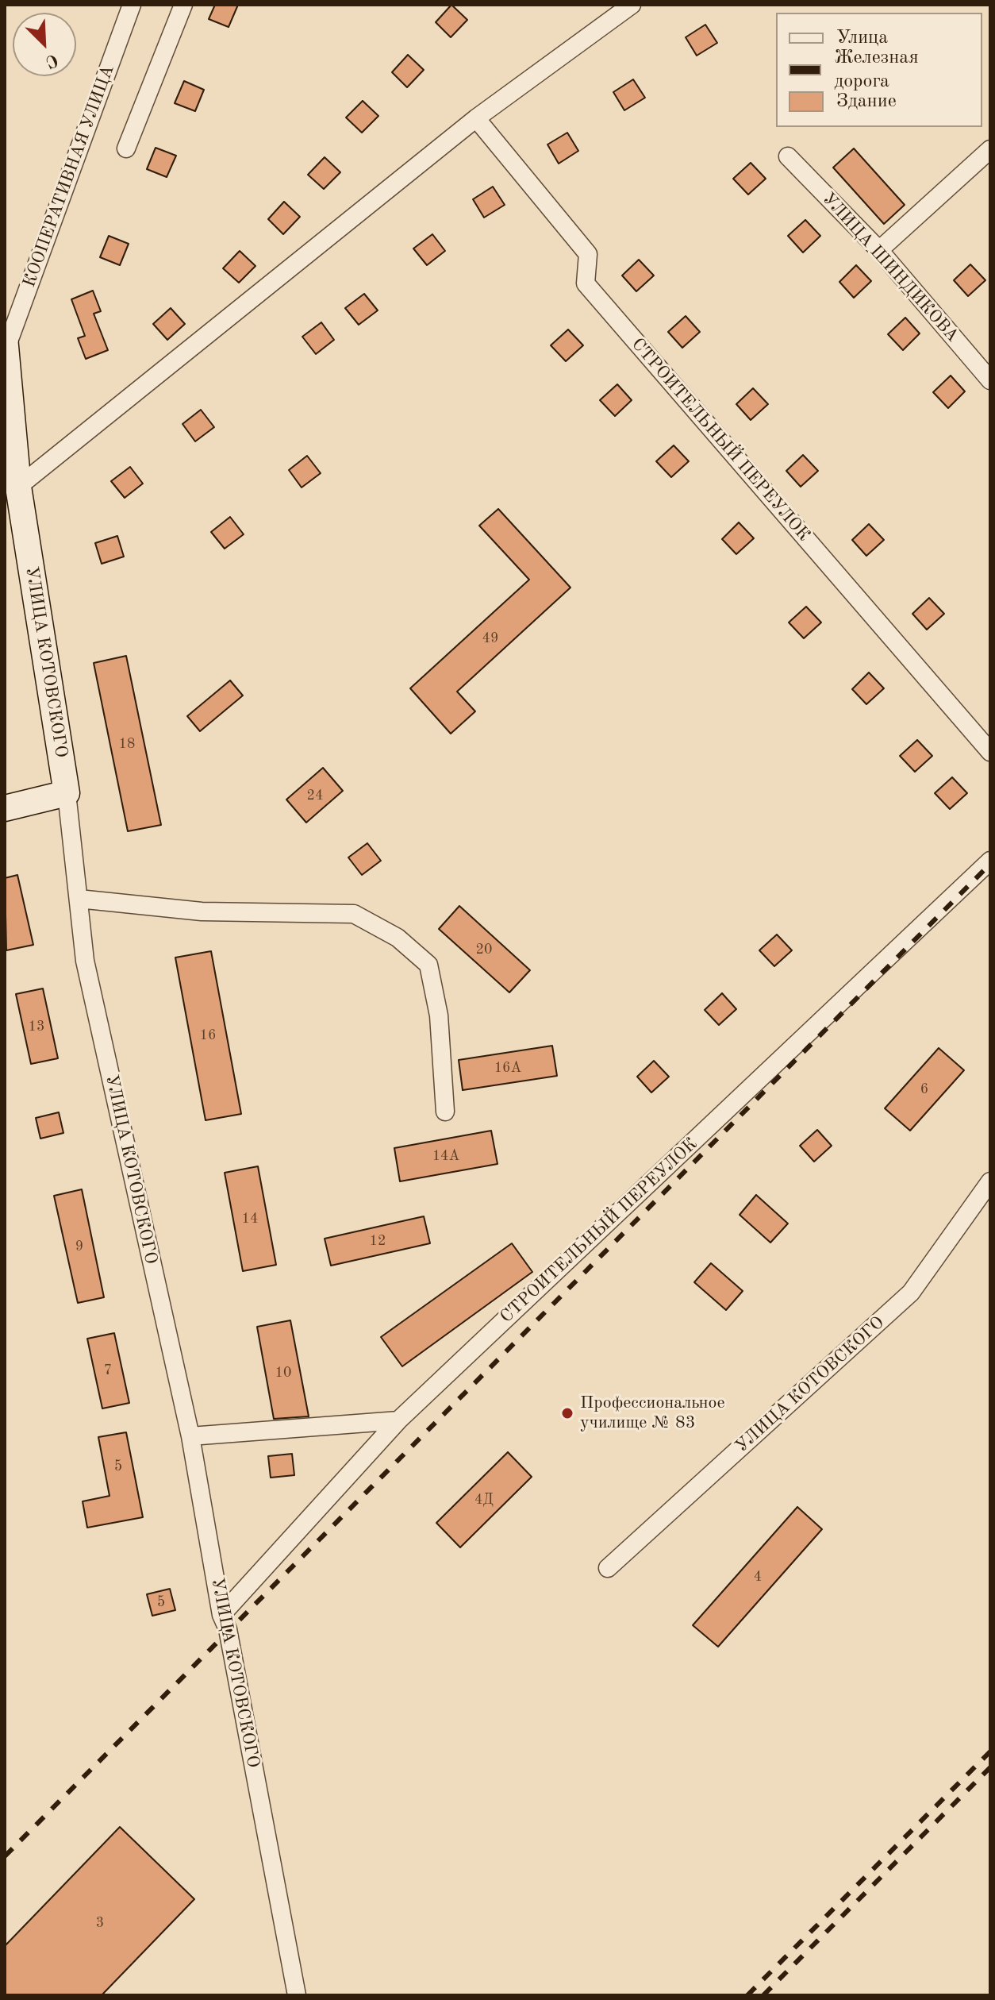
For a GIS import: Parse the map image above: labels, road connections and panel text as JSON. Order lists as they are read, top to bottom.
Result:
{
  "streets": {
    "main road": ["УЛИЦА КОТОВСКОГО"],
    "street": ["КООПЕРАТИВНАЯ УЛИЦА", "УЛИЦА ШИНДИКОВА", "СТРОИТЕЛЬНЫЙ ПЕРЕУЛОК"]
  },
  "crossings": [
    ["КООПЕРАТИВНАЯ УЛИЦА", "УЛИЦА КОТОВСКОГО"],
    ["СТРОИТЕЛЬНЫЙ ПЕРЕУЛОК", "УЛИЦА КОТОВСКОГО"]
  ],
  "places": ["Профессиональное училище № 83"],
  "house_numbers": [
    "49",
    "18",
    "24",
    "20",
    "13",
    "16",
    "16А",
    "6",
    "14А",
    "14",
    "12",
    "9",
    "7",
    "10",
    "5",
    "4Д",
    "4",
    "5",
    "3"
  ],
  "legend": ["Улица", "Железная дорога", "Здание"],
  "north": "bottom right"
}
